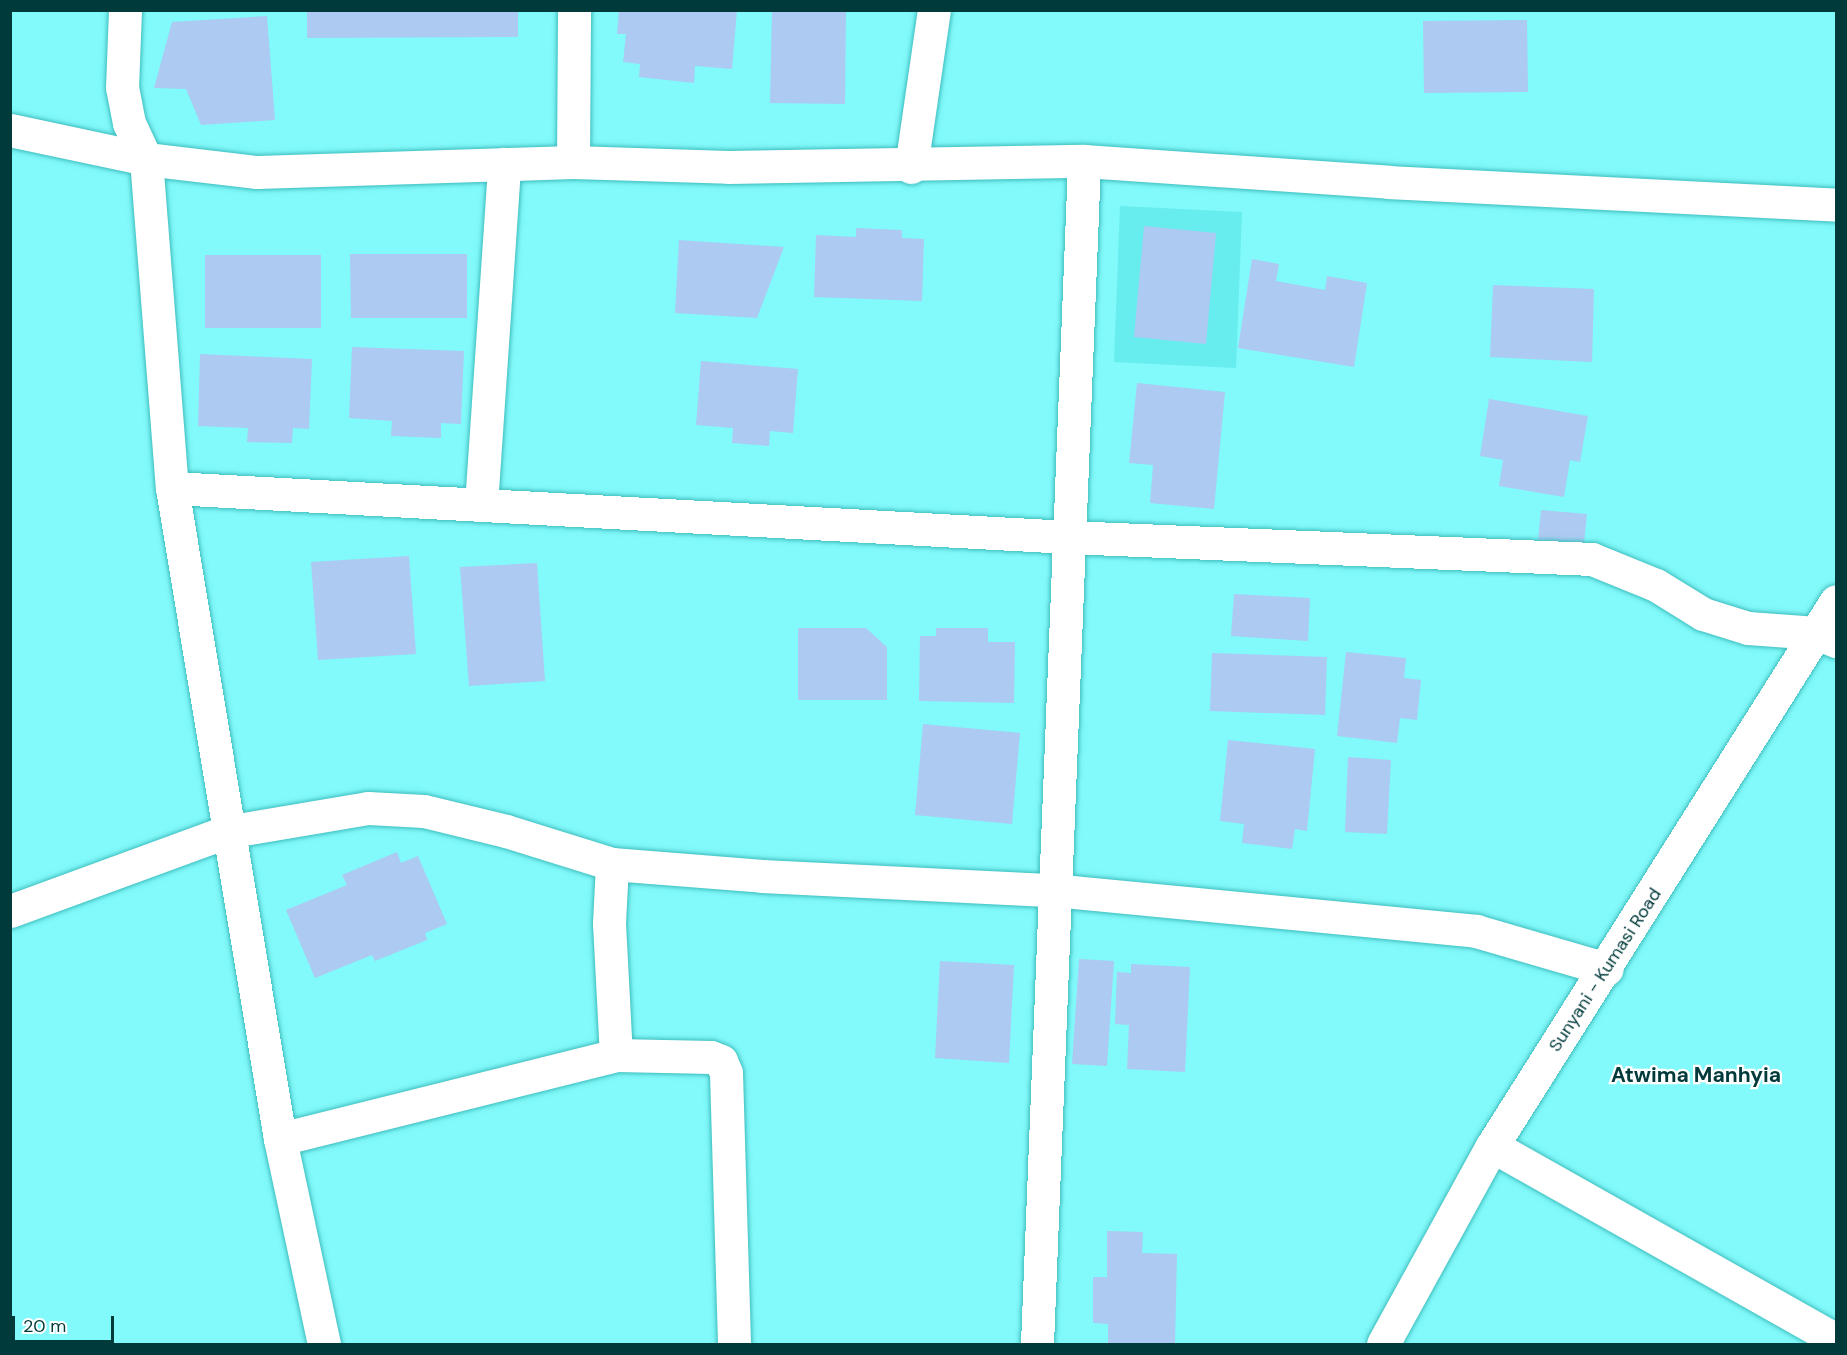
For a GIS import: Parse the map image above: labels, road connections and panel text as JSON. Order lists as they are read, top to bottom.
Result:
{
  "streets": {
    "street": ["Sunyani - Kumasi Road"]
  },
  "districts": ["Atwima Manhyia"],
  "scale_bar": "20 m"
}
